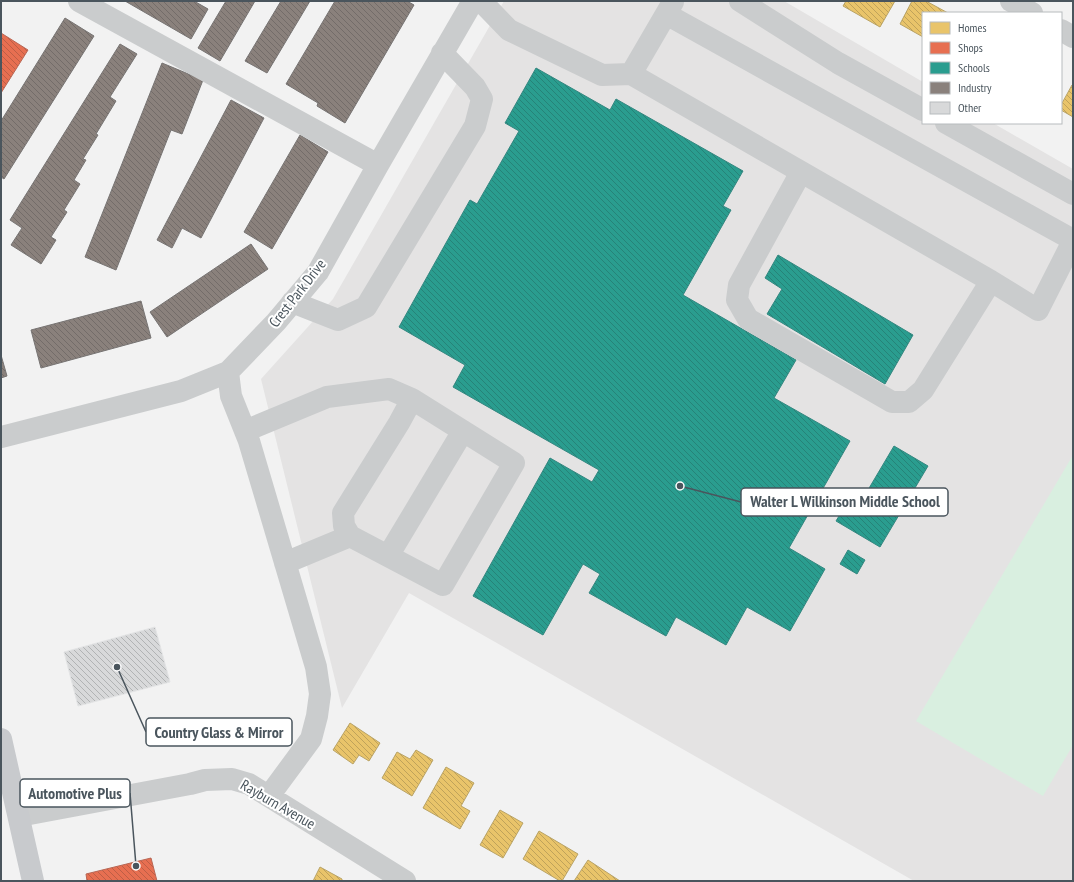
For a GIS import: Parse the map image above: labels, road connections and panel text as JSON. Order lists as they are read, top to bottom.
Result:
{
  "streets": {
    "street": ["Crest Park Drive", "Rayburn Avenue"]
  },
  "places": ["Walter L Wilkinson Middle School", "Country Glass & Mirror", "Automotive Plus"],
  "legend": [
    "Homes",
    "Shops",
    "Schools",
    "Industry",
    "Other"
  ]
}
